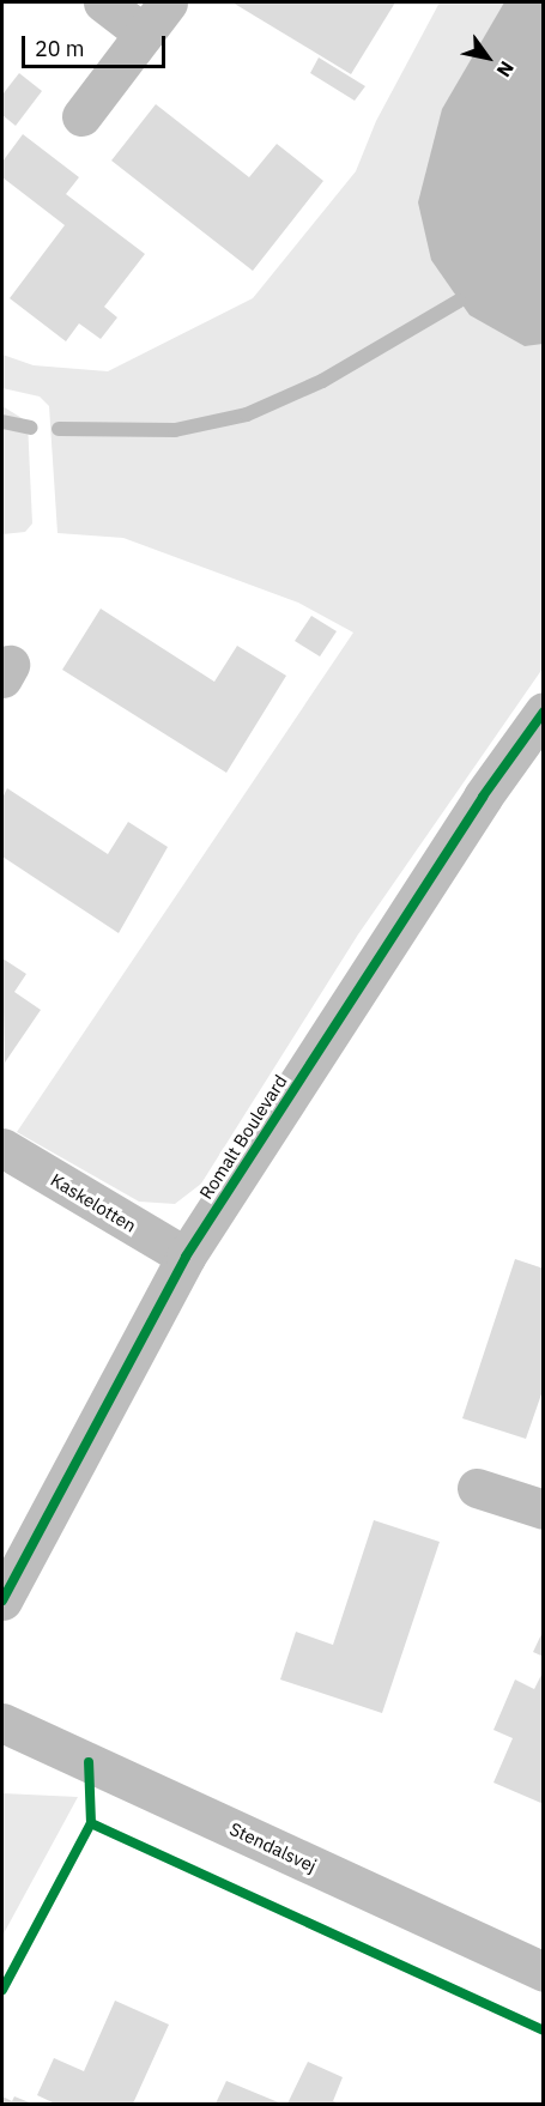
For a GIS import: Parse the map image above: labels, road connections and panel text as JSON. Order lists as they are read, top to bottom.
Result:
{
  "streets": {
    "street": ["Romalt Boulevard", "Kaskelotten", "Stendalsvej"]
  },
  "crossings": [
    ["Romalt Boulevard", "Kaskelotten"]
  ],
  "scale_bar": "20 m",
  "north": "bottom right"
}
